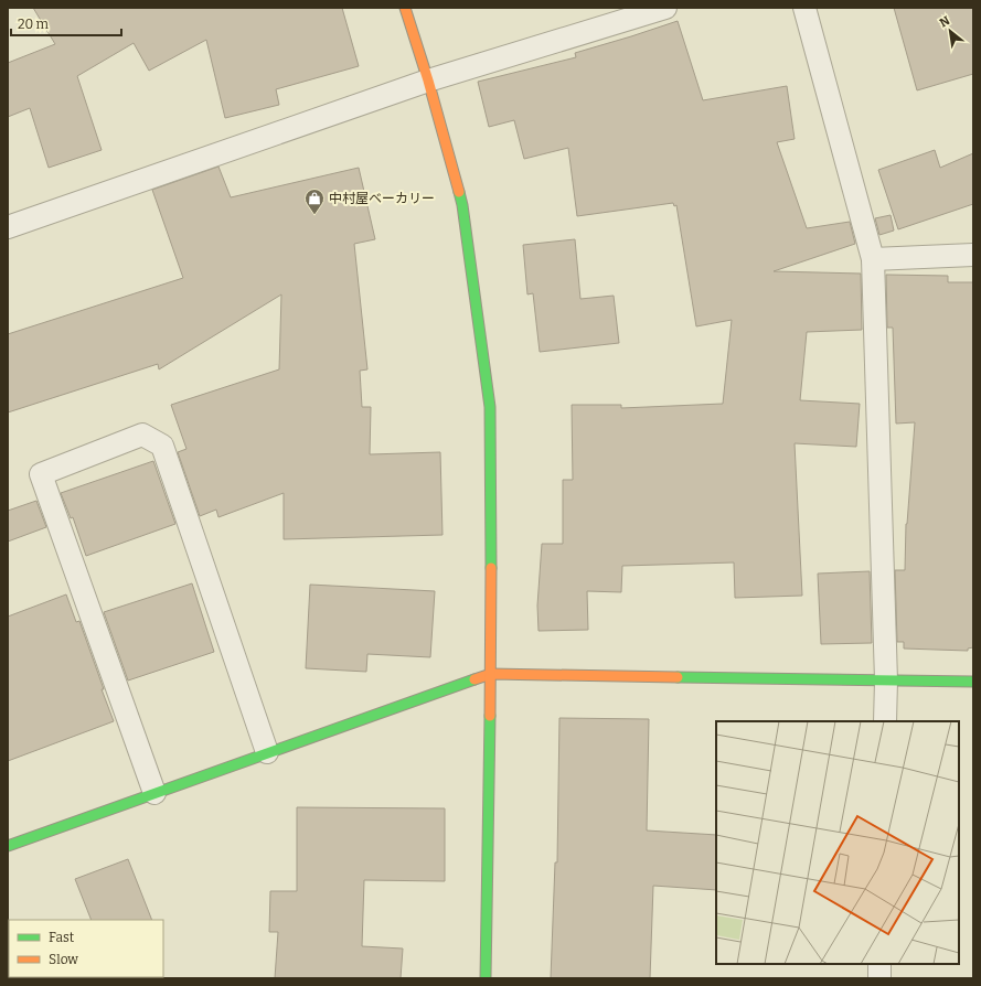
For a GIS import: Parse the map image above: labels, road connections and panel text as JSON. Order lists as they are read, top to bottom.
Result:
{
  "places": {
    "shop": ["中村屋ベーカリー"]
  },
  "legend": ["Fast", "Slow"],
  "scale_bar": "20 m",
  "north": "top left"
}
